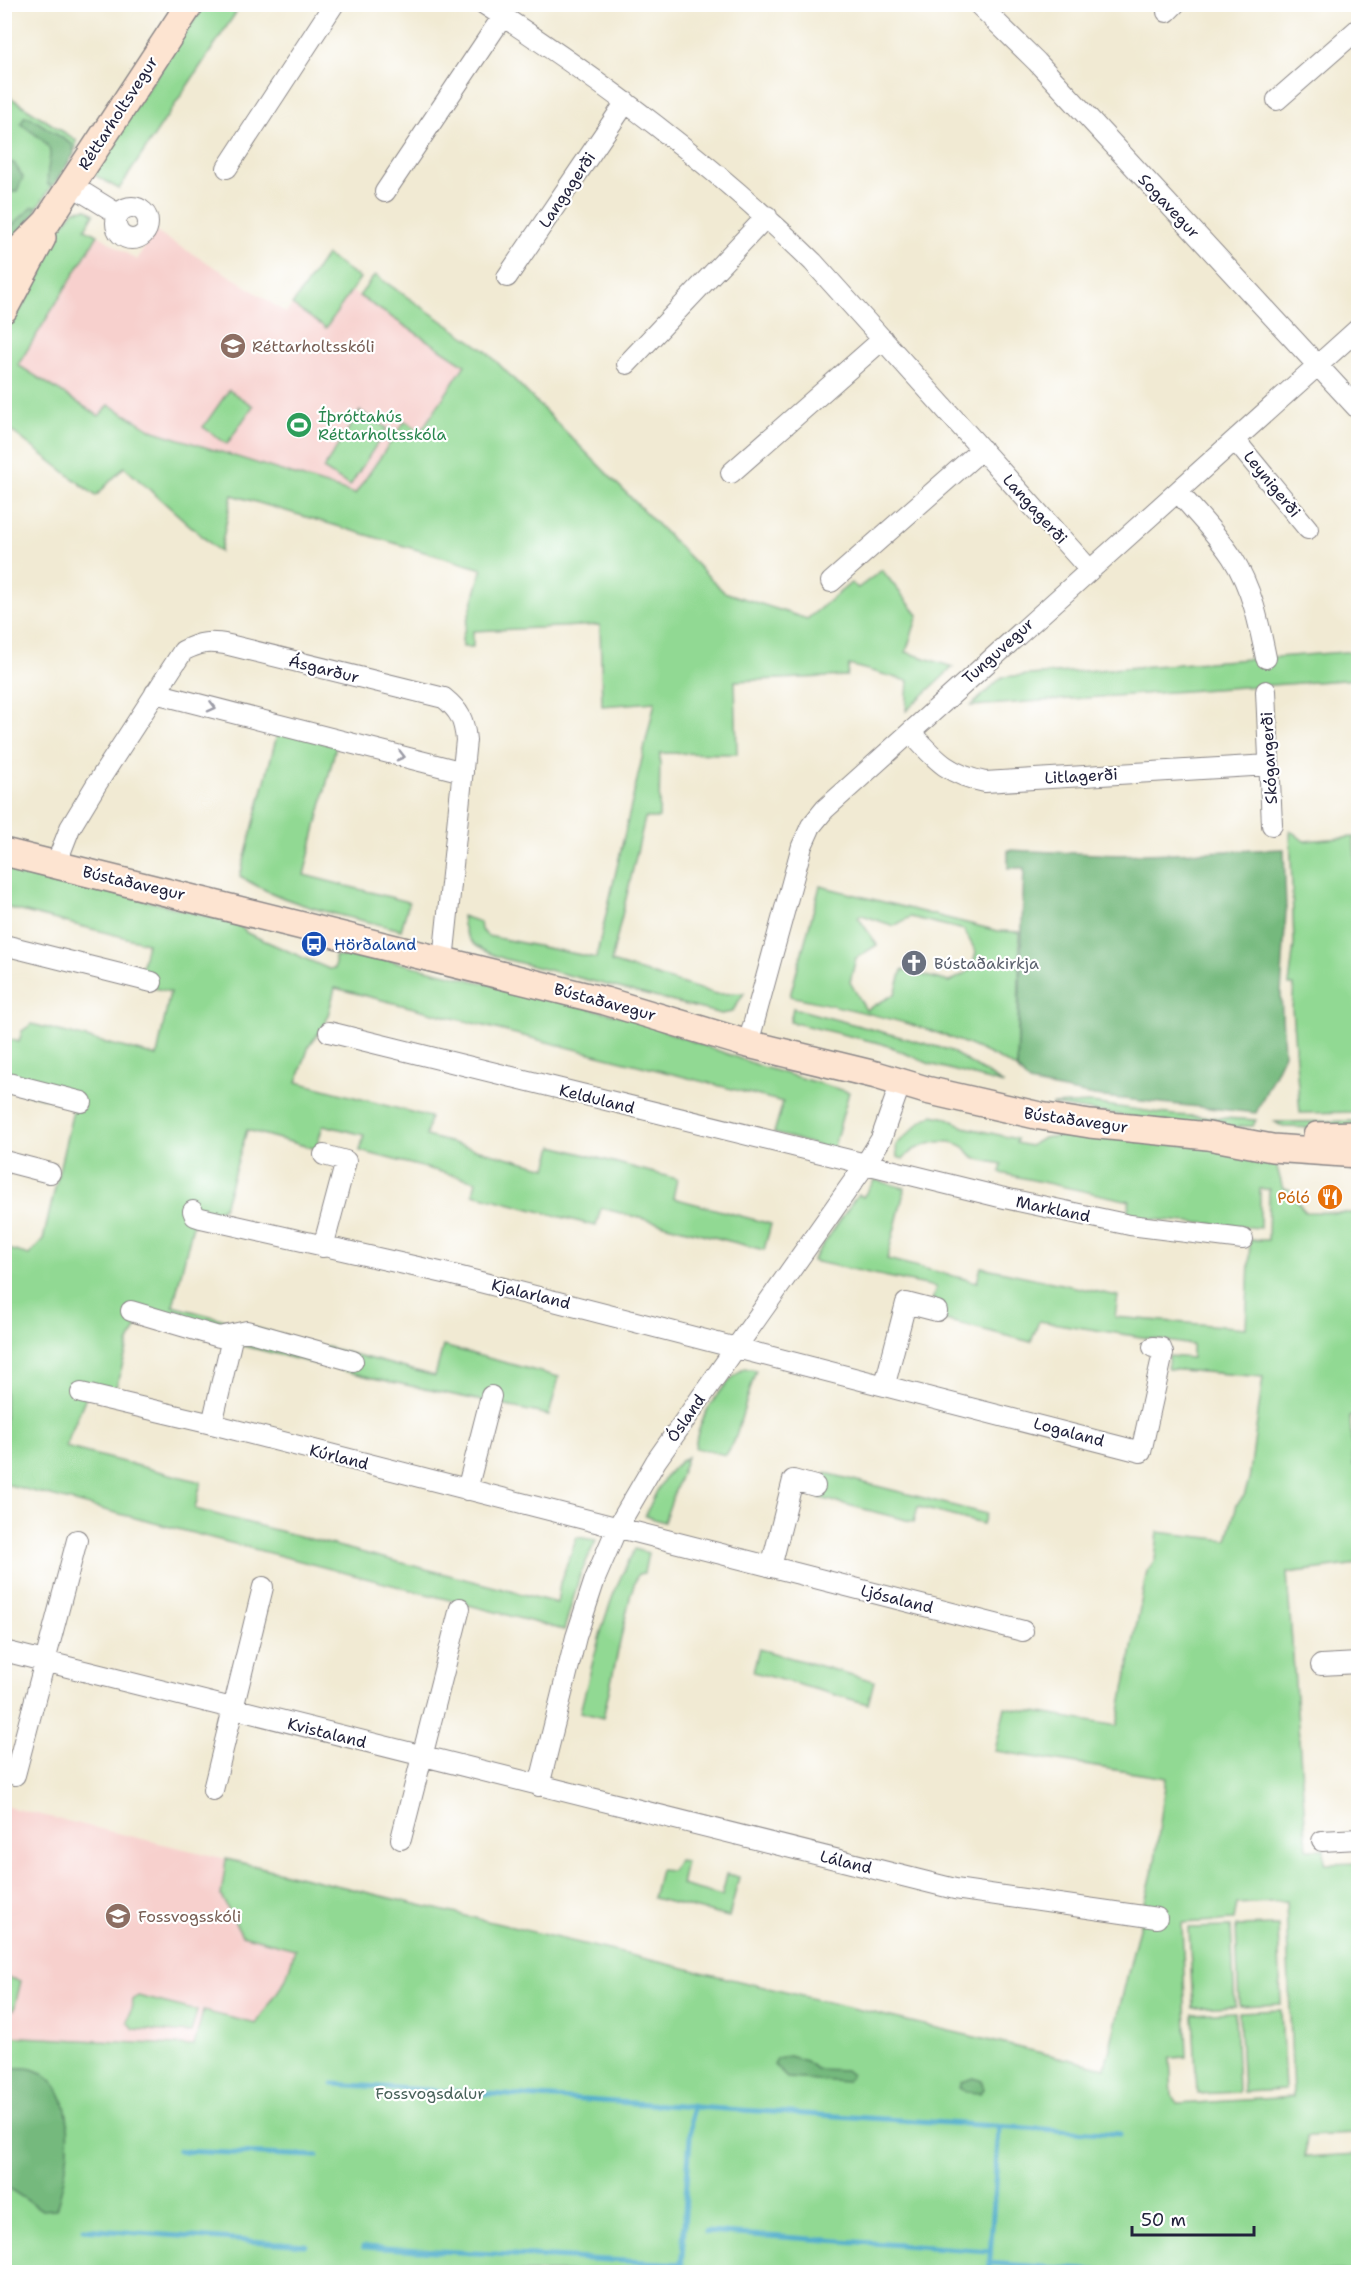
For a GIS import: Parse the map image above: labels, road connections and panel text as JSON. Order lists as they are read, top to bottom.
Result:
{
  "streets": {
    "main road": ["Réttarholtsvegur", "Bústaðavegur"],
    "street": [
      "Langagerði",
      "Sogavegur",
      "Leynigerði",
      "Tunguvegur",
      "Ásgarður",
      "Skógargerði",
      "Litlagerði",
      "Kelduland",
      "Markland",
      "Kjalarland",
      "Ósland",
      "Logaland",
      "Kúrland",
      "Ljósaland",
      "Kvistaland",
      "Láland"
    ]
  },
  "crossings": [
    ["Langagerði", "Tunguvegur"],
    ["Sogavegur", "Tunguvegur"],
    ["Leynigerði", "Tunguvegur"],
    ["Tunguvegur", "Litlagerði"],
    ["Tunguvegur", "Bústaðavegur"],
    ["Ásgarður", "Bústaðavegur"],
    ["Skógargerði", "Litlagerði"],
    ["Bústaðavegur", "Ósland"],
    ["Kelduland", "Markland"],
    ["Kelduland", "Ósland"],
    ["Markland", "Ósland"],
    ["Kjalarland", "Ósland"],
    ["Kjalarland", "Logaland"],
    ["Ósland", "Logaland"],
    ["Ósland", "Kúrland"],
    ["Ósland", "Ljósaland"],
    ["Ósland", "Kvistaland"],
    ["Ósland", "Láland"],
    ["Kúrland", "Ljósaland"],
    ["Kvistaland", "Láland"]
  ],
  "parks": ["Fossvogsdalur"],
  "places": {
    "school or university": ["Réttarholtsskóli", "Fossvogsskóli"],
    "sports": ["Íþróttahús Réttarholtsskóla"],
    "bus stop": ["Hörðaland"],
    "church": ["Bústaðakirkja"],
    "restaurant": ["Póló"]
  },
  "scale_bar": "50 m"
}
